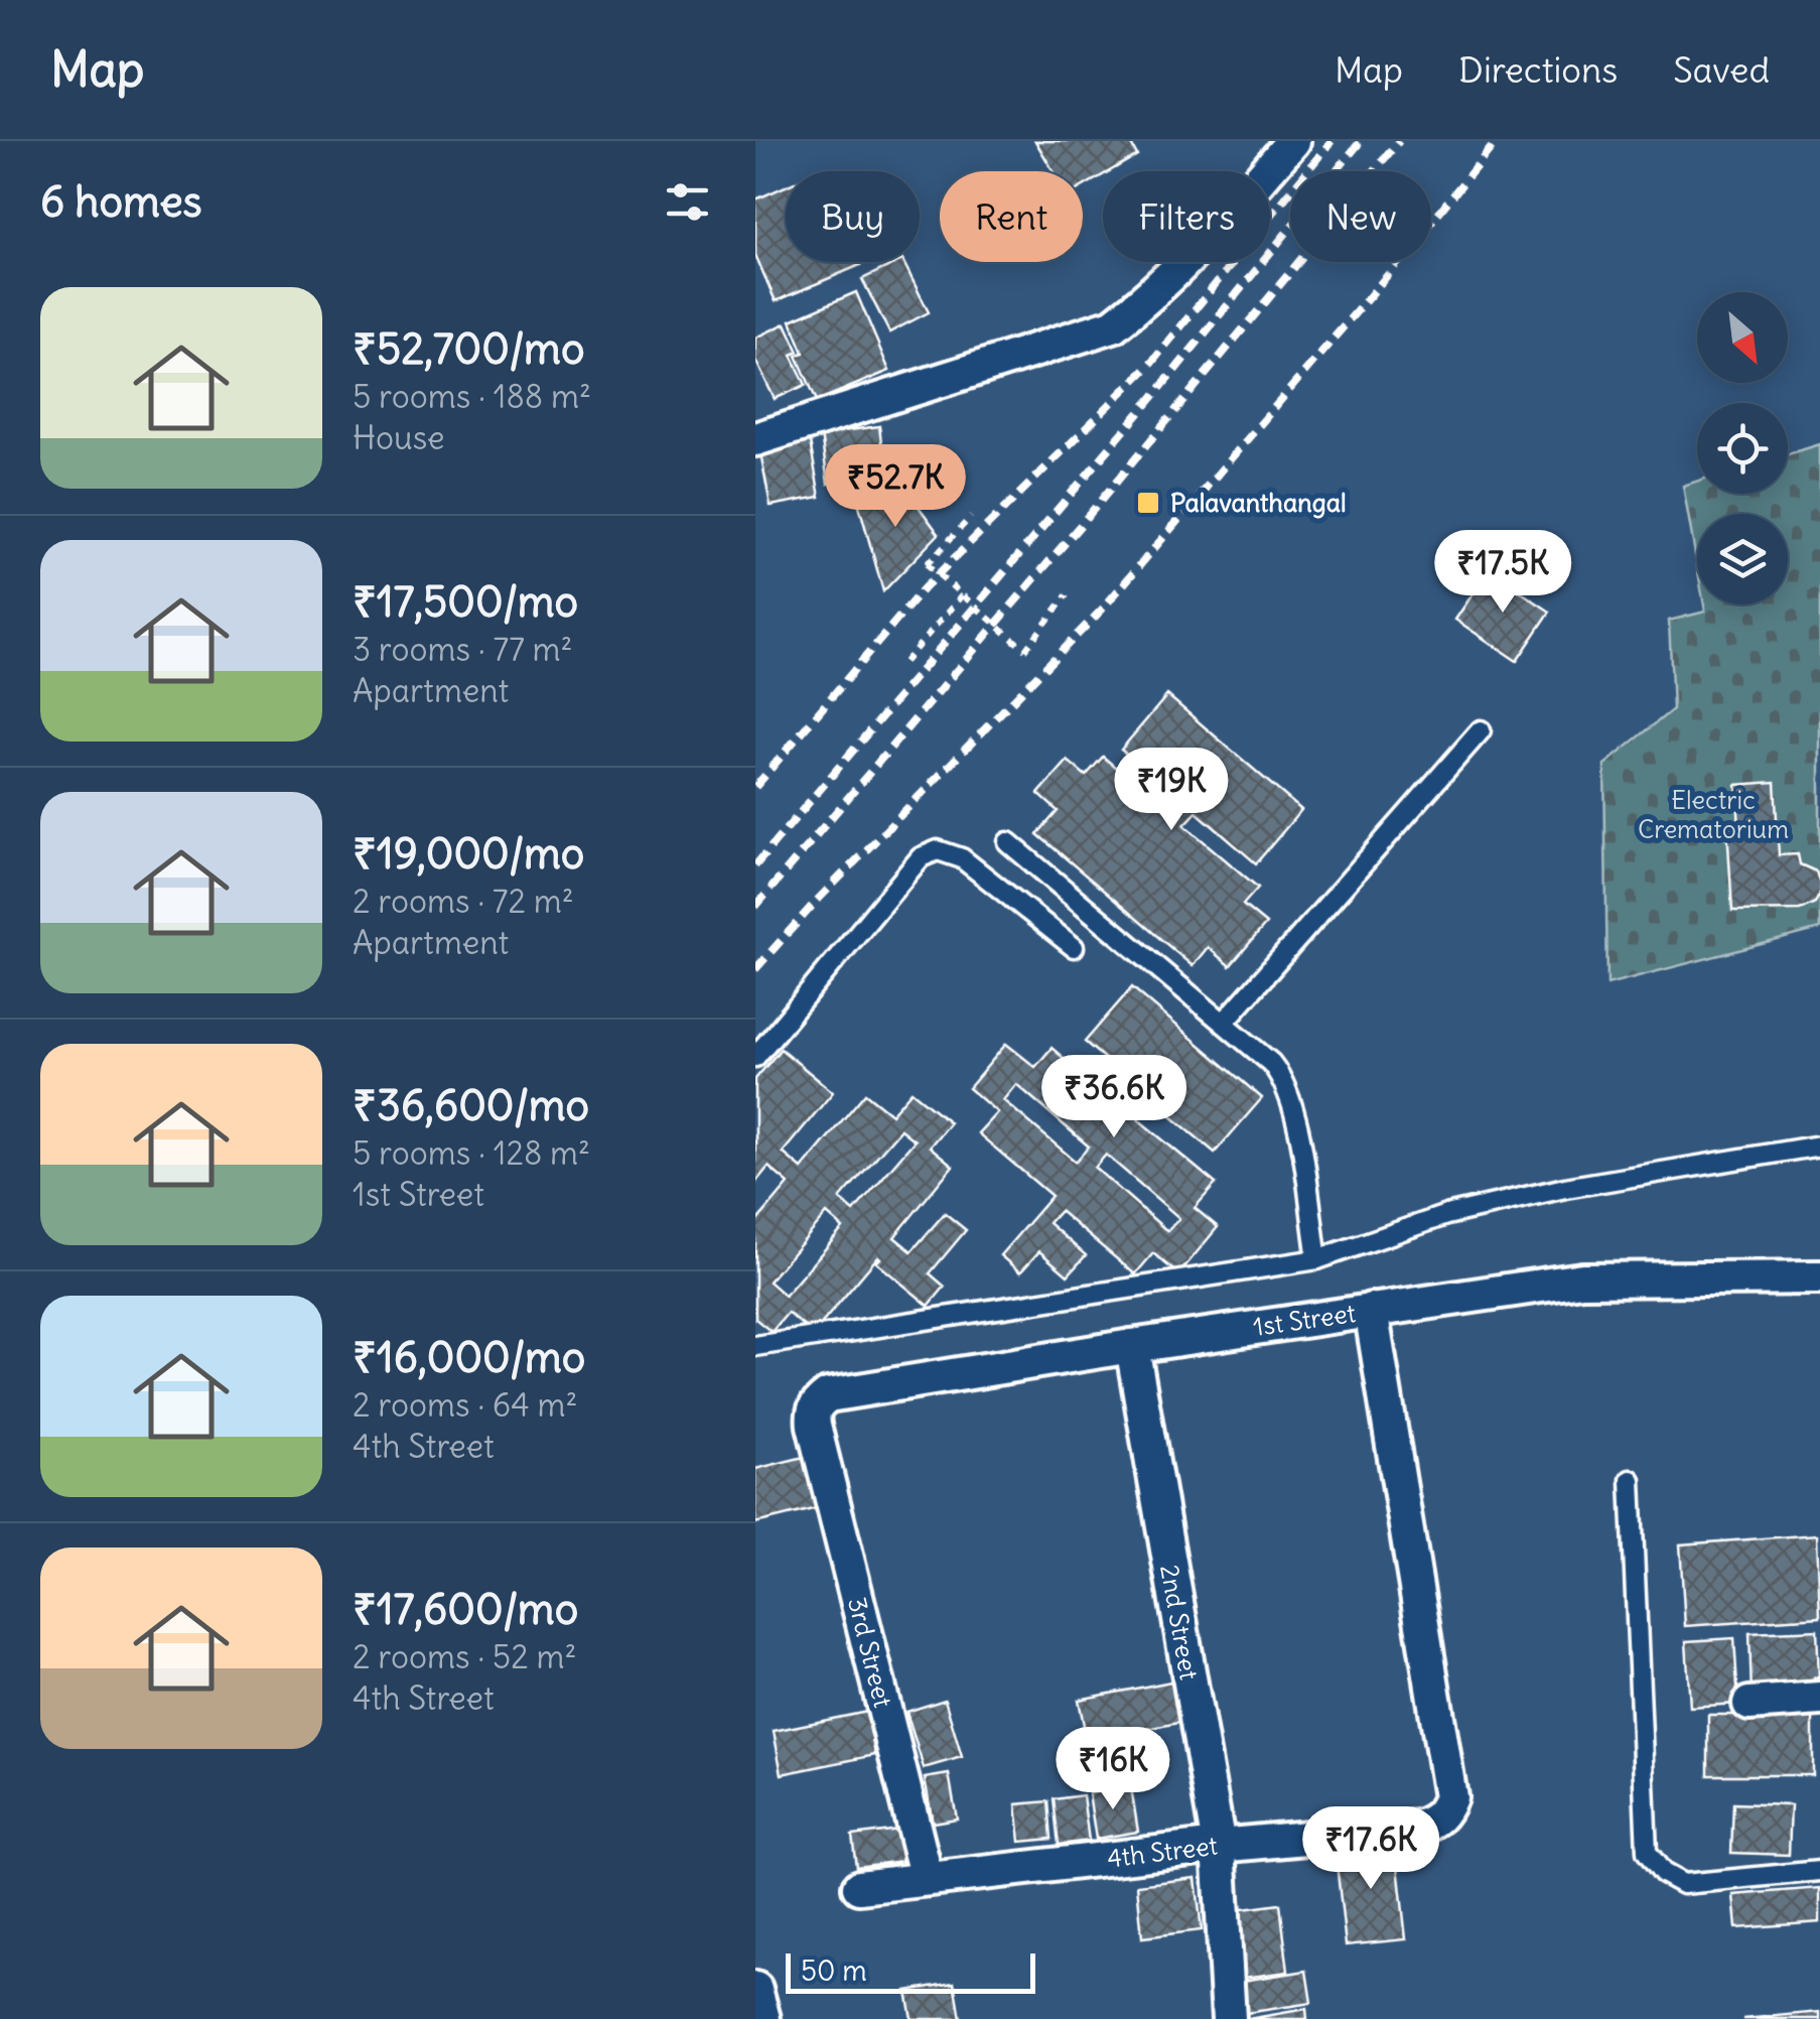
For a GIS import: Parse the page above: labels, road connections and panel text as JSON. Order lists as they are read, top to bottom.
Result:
{
  "streets": {
    "street": [
      "1st Street",
      "2nd Street",
      "3rd Street",
      "4th Street"
    ]
  },
  "crossings": [
    ["1st Street", "2nd Street"],
    ["1st Street", "3rd Street"],
    ["1st Street", "4th Street"],
    ["2nd Street", "4th Street"],
    ["3rd Street", "4th Street"]
  ],
  "parks": ["Electric Crematorium"],
  "places": {
    "transit": ["Palavanthangal"]
  },
  "scale_bar": "50 m",
  "north": "bottom right",
  "page": {
    "header": "Map",
    "nav": ["Map", "Directions", "Saved"],
    "heading": "6 homes",
    "chip": [
      "Buy",
      "Rent",
      "Filters",
      "New"
    ],
    "list": [
      {
        "name": "₹52,700/mo",
        "note": "5 rooms · 188 m² · House"
      },
      {
        "name": "₹17,500/mo",
        "note": "3 rooms · 77 m² · Apartment"
      },
      {
        "name": "₹19,000/mo",
        "note": "2 rooms · 72 m² · Apartment"
      },
      {
        "name": "₹36,600/mo",
        "note": "5 rooms · 128 m² · 1st Street"
      },
      {
        "name": "₹16,000/mo",
        "note": "2 rooms · 64 m² · 4th Street"
      },
      {
        "name": "₹17,600/mo",
        "note": "2 rooms · 52 m² · 4th Street"
      }
    ],
    "price": [
      "₹52.7K",
      "₹17.5K",
      "₹19K",
      "₹36.6K",
      "₹16K",
      "₹17.6K"
    ],
    "scale": "50 m"
  }
}
